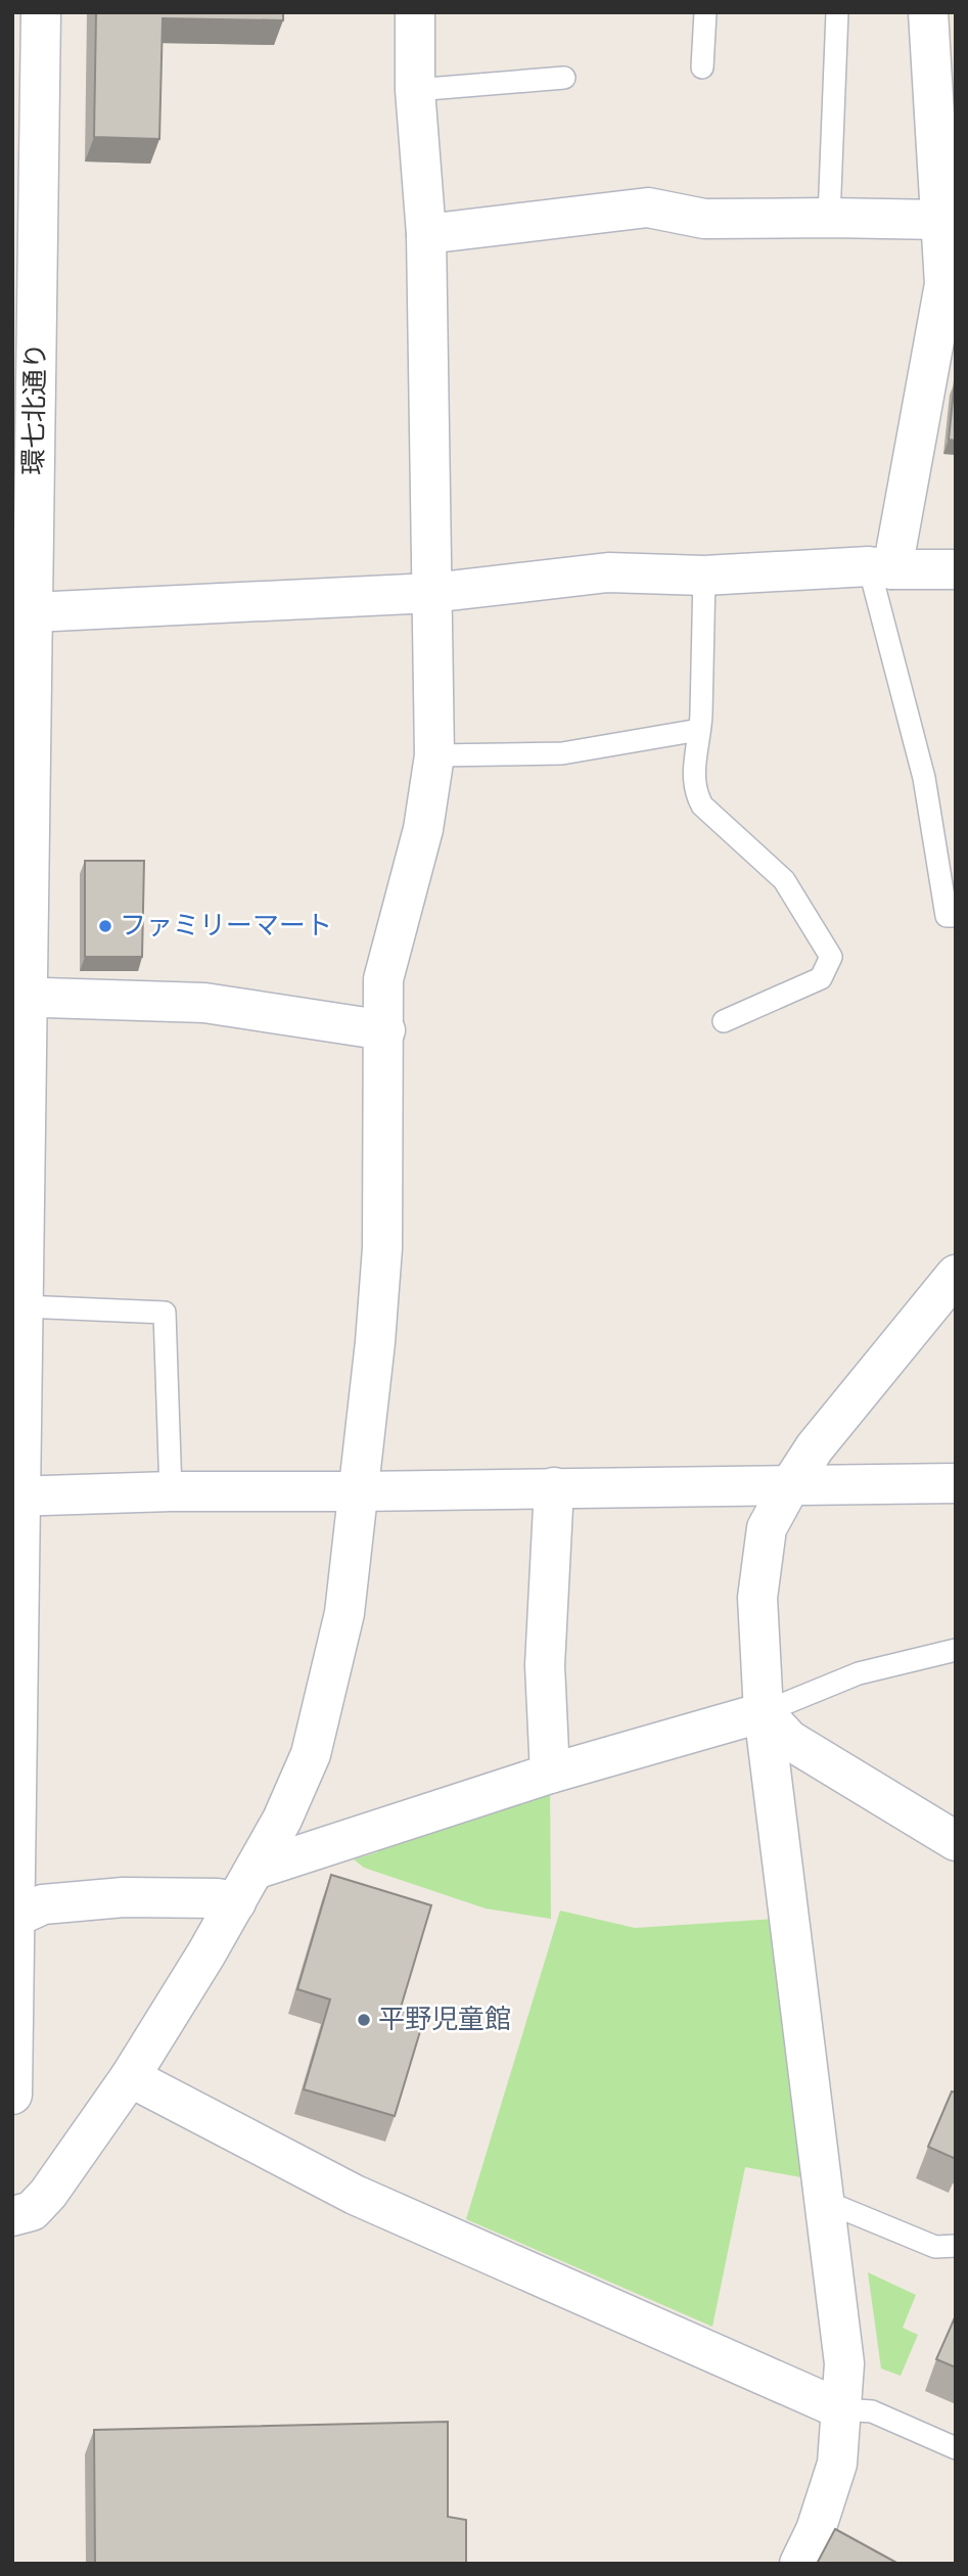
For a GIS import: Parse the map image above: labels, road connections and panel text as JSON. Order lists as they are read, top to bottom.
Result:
{
  "streets": {
    "street": ["環七北通り"]
  },
  "places": ["ファミリーマート", "平野児童館"]
}
